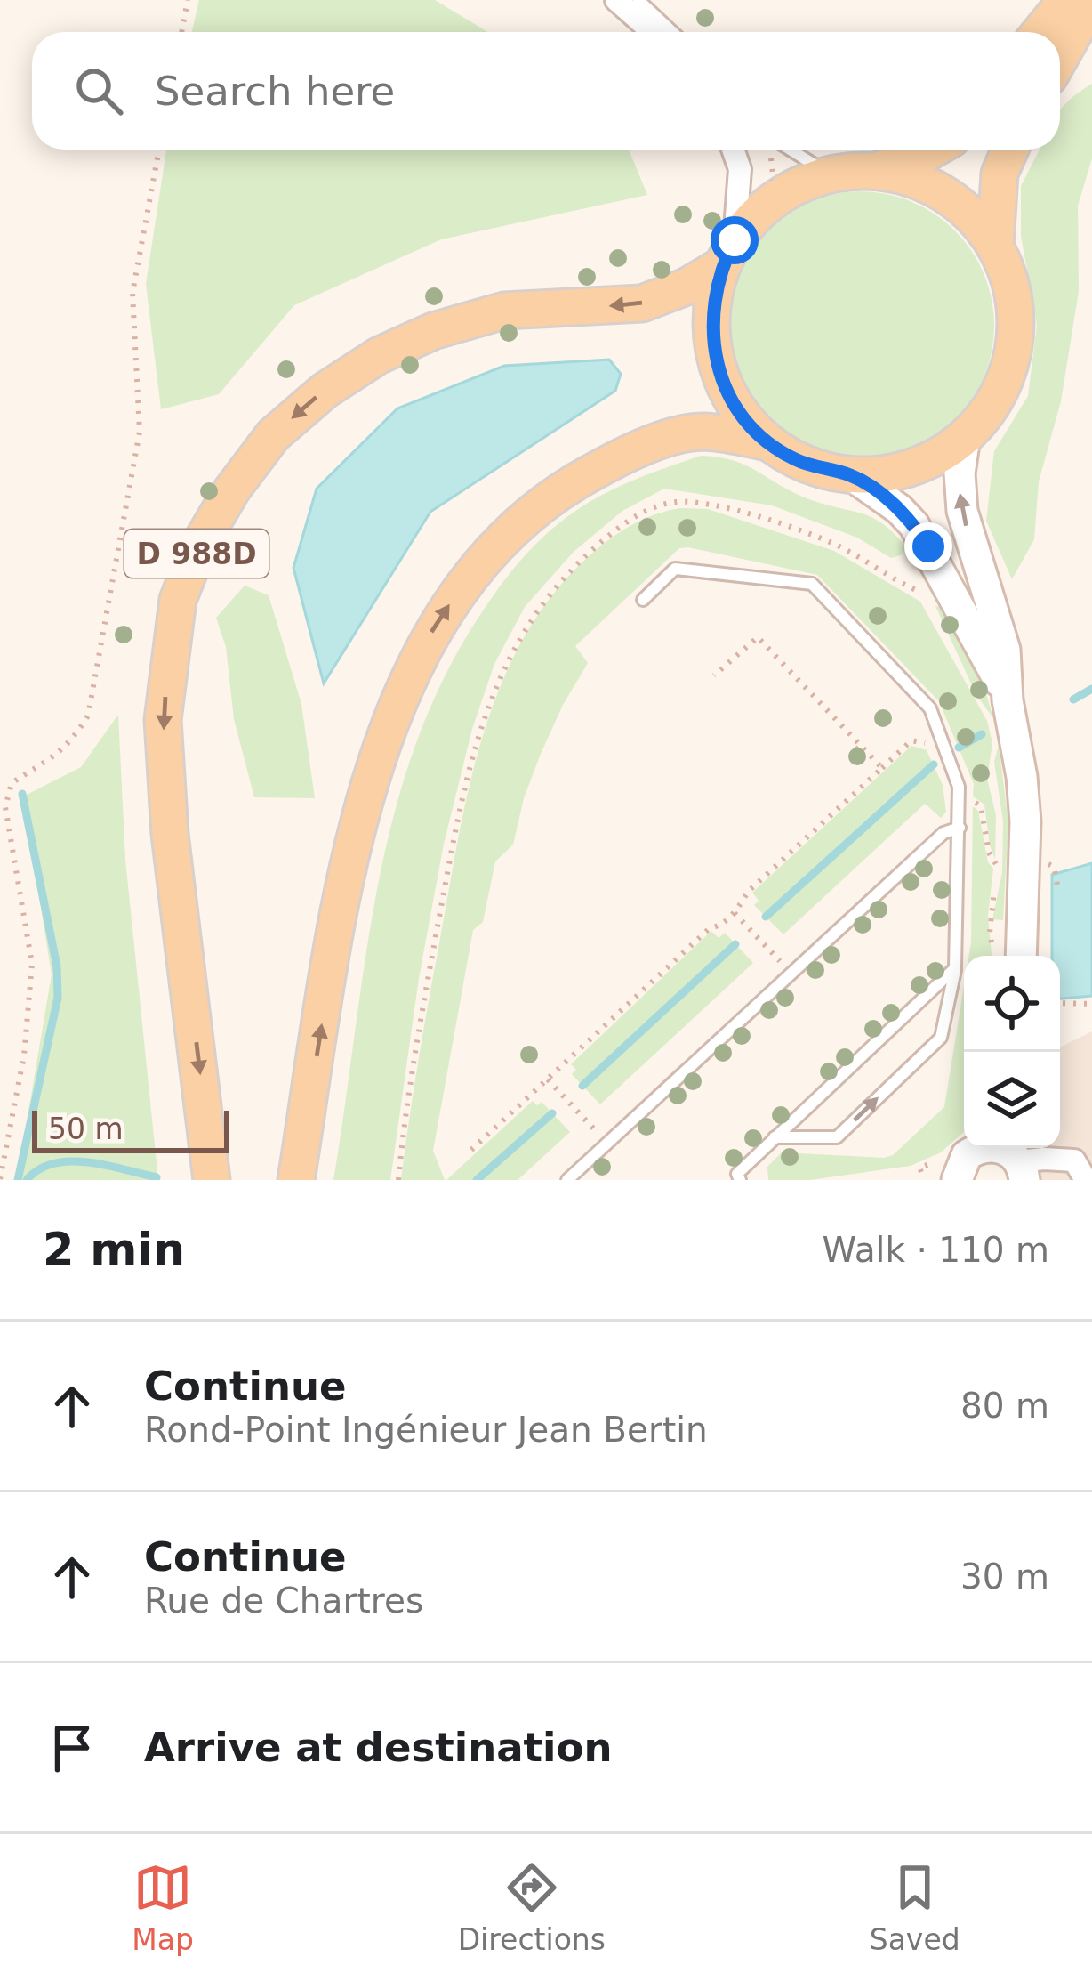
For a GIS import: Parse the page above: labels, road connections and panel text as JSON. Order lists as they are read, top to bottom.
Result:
{
  "streets": {
    "main road": ["D 988D"]
  },
  "scale_bar": "50 m",
  "page": {
    "search": "Search here",
    "scale": "50 m",
    "heading": ["2 min", "Walk · 110 m"],
    "list": [
      ["Continue", "Rond-Point Ingénieur Jean Bertin", "80 m"],
      ["Continue", "Rue de Chartres", "30 m"],
      "Arrive at destination"
    ],
    "nav": ["Map", "Directions", "Saved"]
  }
}
